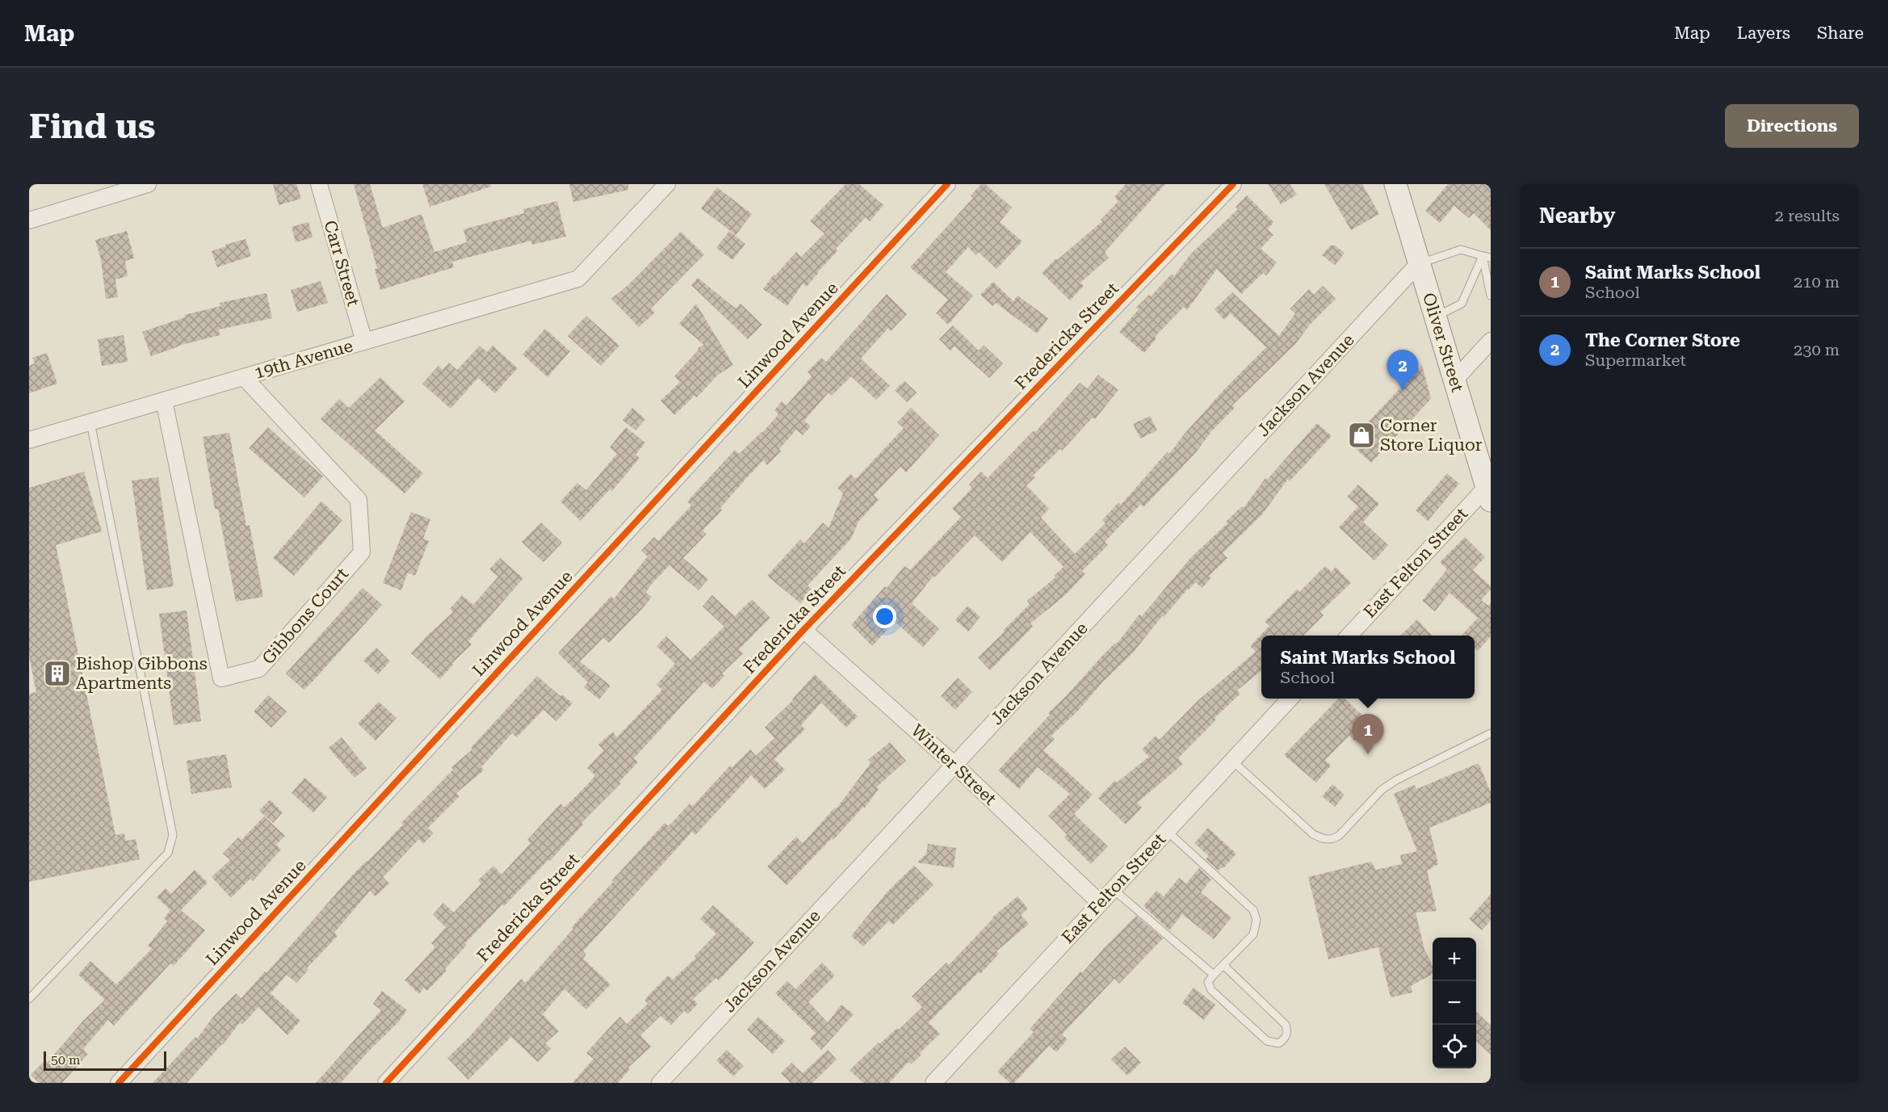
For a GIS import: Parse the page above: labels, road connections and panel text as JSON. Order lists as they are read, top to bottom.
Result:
{
  "streets": {
    "main road": ["Oliver Street"],
    "street": [
      "Carr Street",
      "Linwood Avenue",
      "Fredericka Street",
      "19th Avenue",
      "Jackson Avenue",
      "East Felton Street",
      "Gibbons Court",
      "Winter Street"
    ]
  },
  "crossings": [
    ["Carr Street", "19th Avenue"],
    ["Fredericka Street", "Winter Street"],
    ["Oliver Street", "Jackson Avenue"],
    ["Oliver Street", "East Felton Street"],
    ["19th Avenue", "Gibbons Court"],
    ["Jackson Avenue", "Winter Street"],
    ["East Felton Street", "Winter Street"]
  ],
  "places": {
    "shop": ["Corner Store Liquor"],
    "building": ["Bishop Gibbons Apartments"]
  },
  "scale_bar": "50 m",
  "page": {
    "header": "Map",
    "nav": ["Map", "Layers", "Share"],
    "buttons": "Directions",
    "title": "Find us",
    "heading": ["Nearby", "2 results"],
    "list": [
      {
        "mark": "1",
        "name": "Saint Marks School",
        "note": "School",
        "value": "210 m"
      },
      {
        "mark": "2",
        "name": "The Corner Store",
        "note": "Supermarket",
        "value": "230 m"
      }
    ],
    "pins": ["2", "1"],
    "popup": ["Saint Marks School", "School"],
    "map_buttons": ["+", "−"],
    "scale": "50 m"
  }
}
